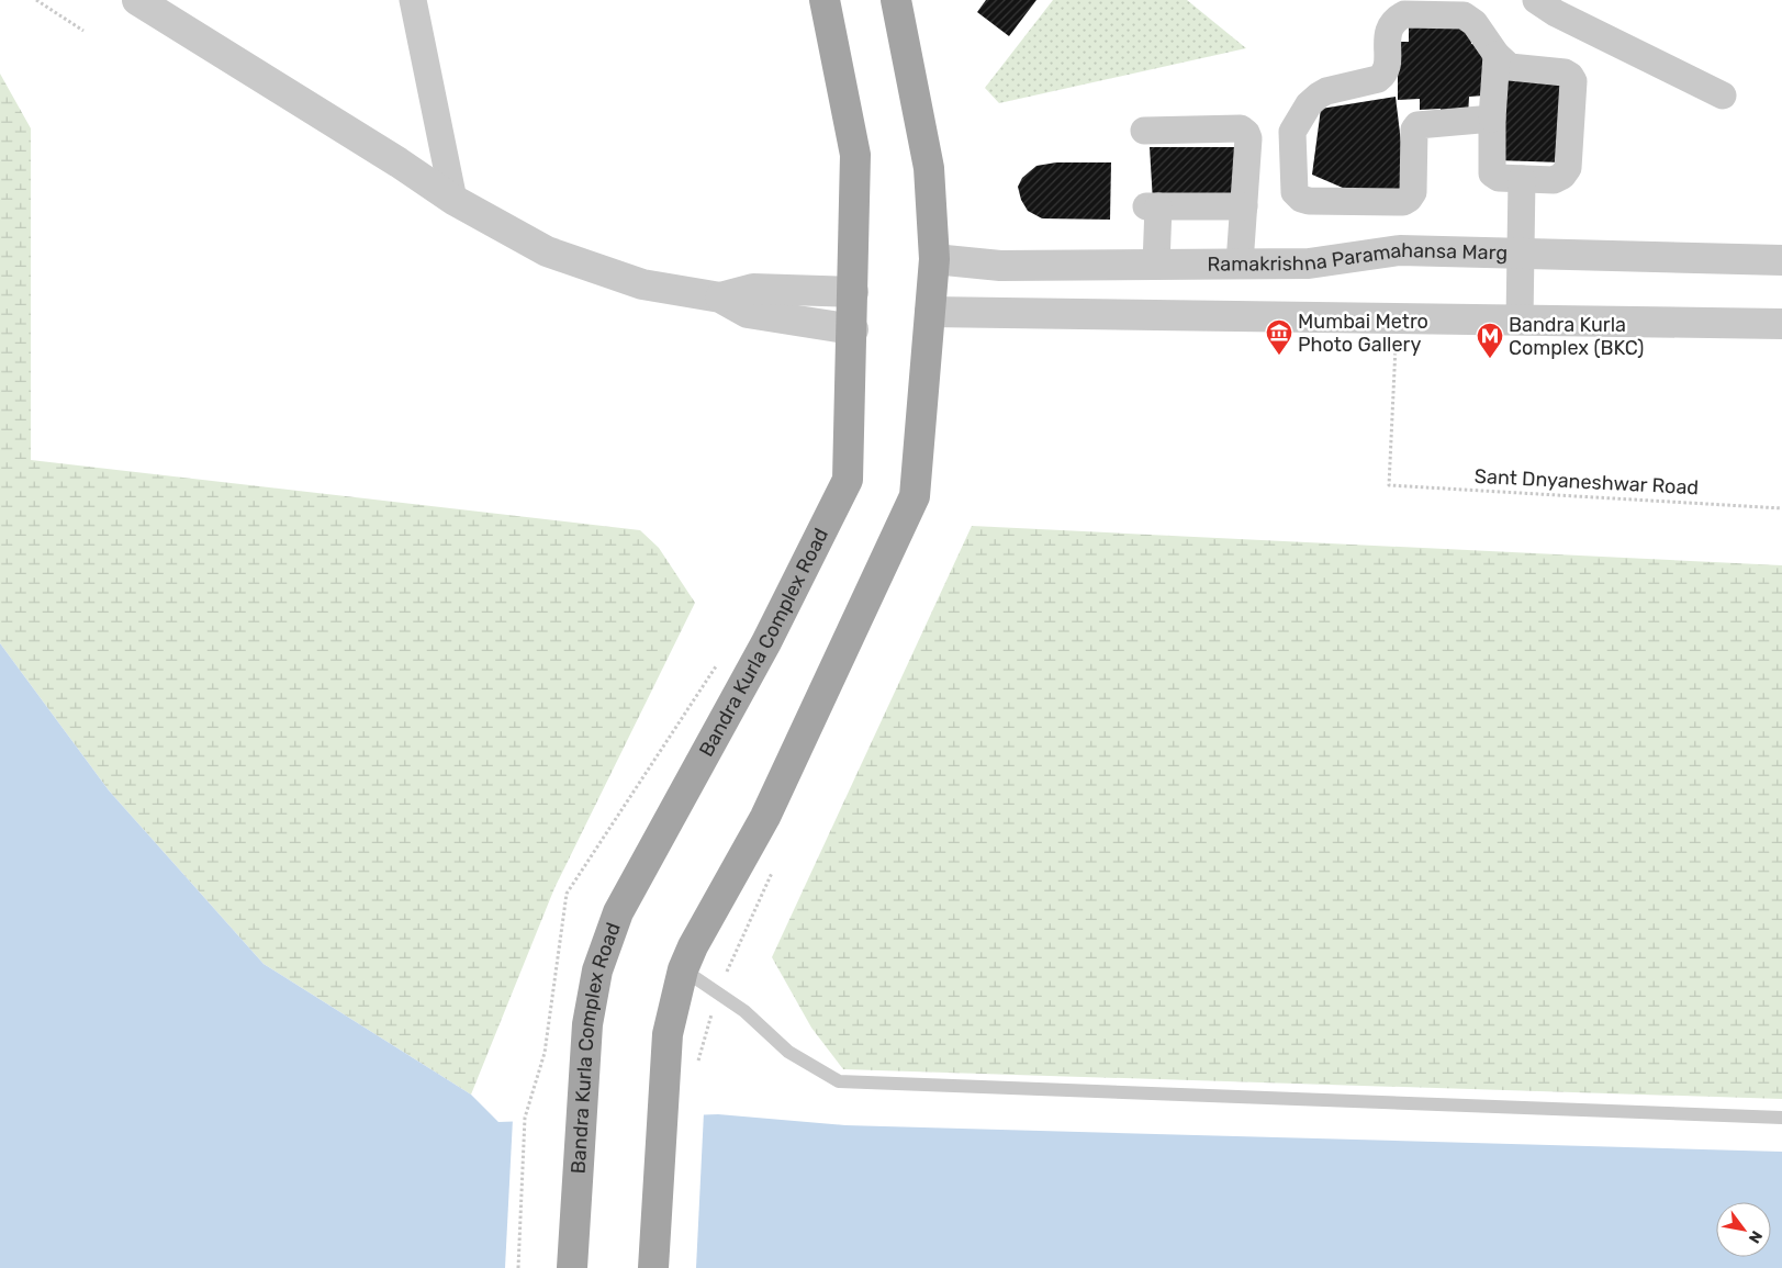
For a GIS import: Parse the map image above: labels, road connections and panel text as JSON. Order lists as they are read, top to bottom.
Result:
{
  "streets": {
    "main road": ["Bandra Kurla Complex Road"],
    "street": ["Ramakrishna Paramahansa Marg"],
    "path": ["Sant Dnyaneshwar Road"]
  },
  "places": {
    "museum": ["Mumbai Metro Photo Gallery"],
    "metro station": ["Bandra Kurla Complex (BKC)"]
  },
  "north": "bottom right"
}
